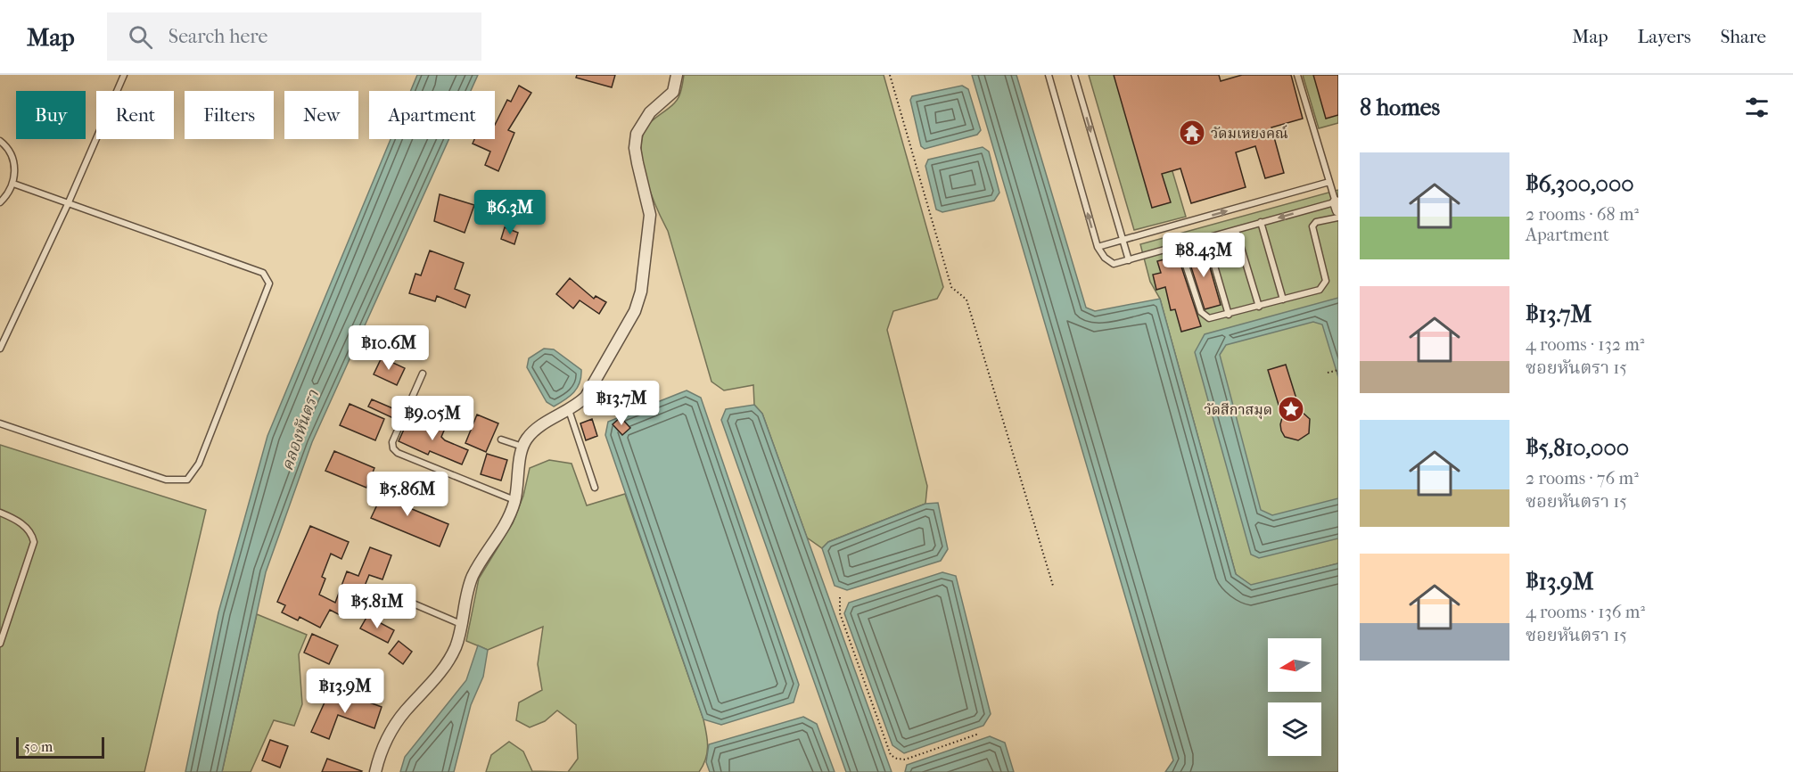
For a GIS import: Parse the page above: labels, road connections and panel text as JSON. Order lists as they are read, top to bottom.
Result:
{
  "water": ["คลองหันตรา"],
  "places": {
    "temple": ["วัดมเหยงคณ์"],
    "place": ["วัดสีกาสมุด"]
  },
  "scale_bar": "50 m",
  "north": "left",
  "page": {
    "header": "Map",
    "search": "Search here",
    "nav": ["Map", "Layers", "Share"],
    "heading": "8 homes",
    "chip": [
      "Buy",
      "Rent",
      "Filters",
      "New",
      "Apartment"
    ],
    "list": [
      {
        "name": "฿6,300,000",
        "note": "2 rooms · 68 m² · Apartment"
      },
      {
        "name": "฿13.7M",
        "note": "4 rooms · 132 m² · ซอยหันตรา 15"
      },
      {
        "name": "฿5,810,000",
        "note": "2 rooms · 76 m² · ซอยหันตรา 15"
      },
      {
        "name": "฿13.9M",
        "note": "4 rooms · 136 m² · ซอยหันตรา 15"
      }
    ],
    "price": [
      "฿6.3M",
      "฿8.43M",
      "฿10.6M",
      "฿13.7M",
      "฿9.05M",
      "฿5.86M",
      "฿5.81M",
      "฿13.9M"
    ],
    "scale": "50 m"
  }
}
